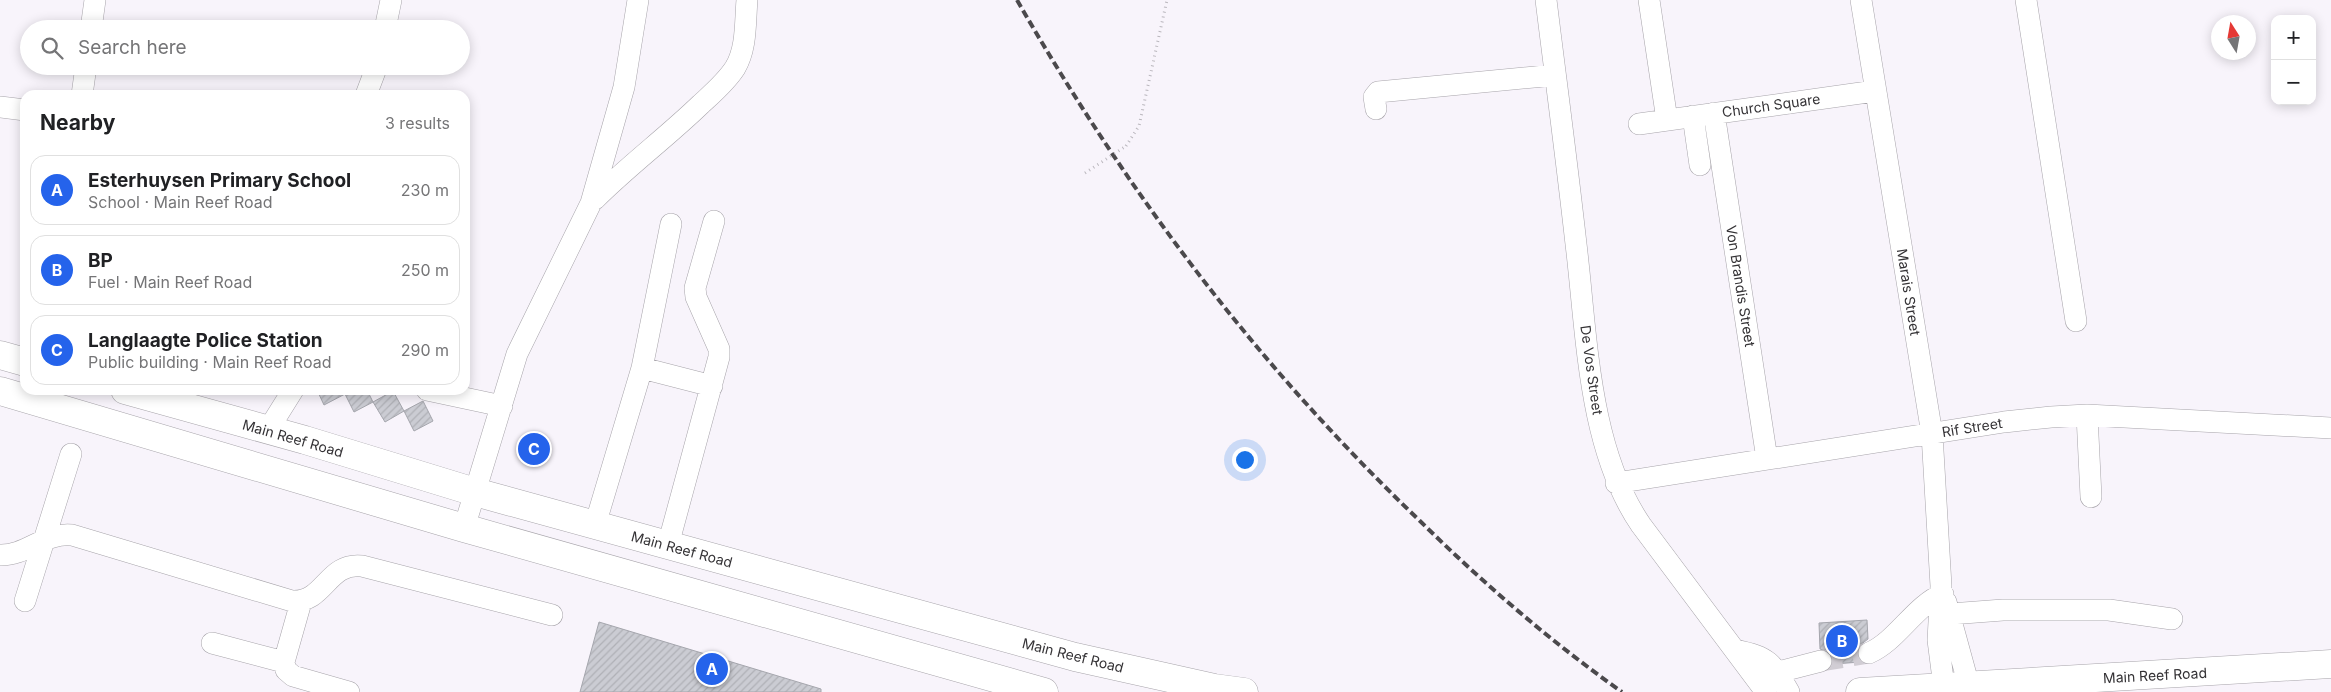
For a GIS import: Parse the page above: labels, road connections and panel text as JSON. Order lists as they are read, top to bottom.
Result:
{
  "streets": {
    "main road": ["Main Reef Road"],
    "street": [
      "Church Square",
      "Von Brandis Street",
      "Marais Street",
      "De Vos Street",
      "Rif Street"
    ]
  },
  "crossings": [
    ["Church Square", "Von Brandis Street"],
    ["Church Square", "Marais Street"],
    ["Von Brandis Street", "Rif Street"],
    ["Marais Street", "Rif Street"],
    ["Marais Street", "Main Reef Road"],
    ["De Vos Street", "Rif Street"]
  ],
  "north": "top",
  "page": {
    "map_buttons": ["+", "−"],
    "search": "Search here",
    "heading": ["Nearby", "3 results"],
    "list": [
      {
        "mark": "A",
        "name": "Esterhuysen Primary School",
        "note": "School · Main Reef Road",
        "value": "230 m"
      },
      {
        "mark": "B",
        "name": "BP",
        "note": "Fuel · Main Reef Road",
        "value": "250 m"
      },
      {
        "mark": "C",
        "name": "Langlaagte Police Station",
        "note": "Public building · Main Reef Road",
        "value": "290 m"
      }
    ],
    "pins": ["C", "B", "A"]
  }
}
